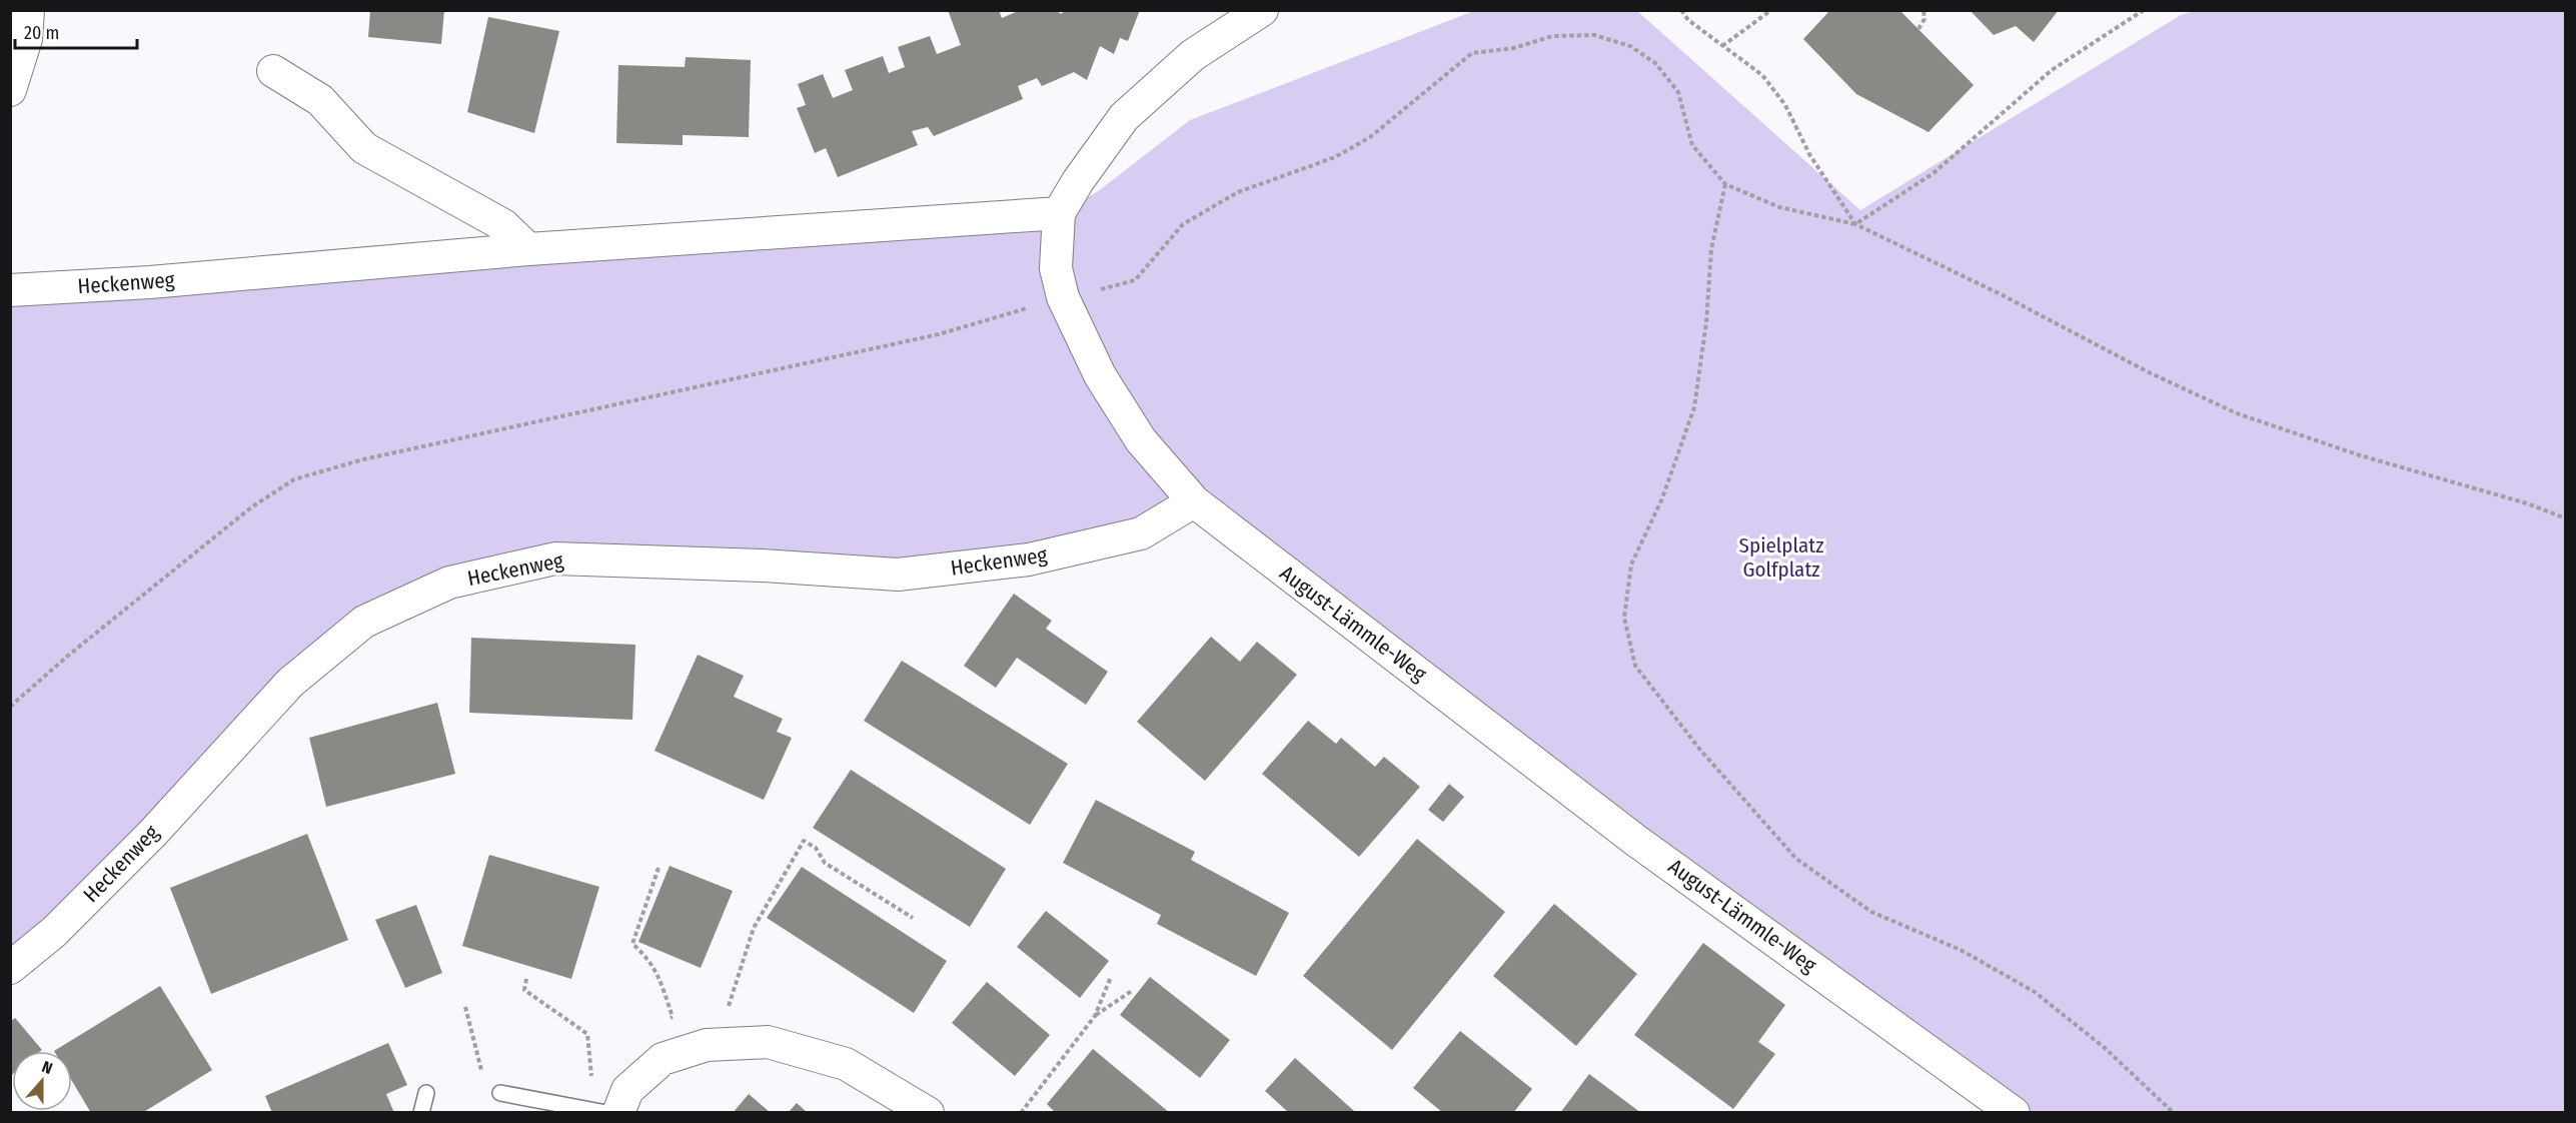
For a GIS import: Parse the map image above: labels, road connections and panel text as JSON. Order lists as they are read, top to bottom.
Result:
{
  "streets": {
    "street": ["Heckenweg", "August-Lämmle-Weg"]
  },
  "crossings": [
    ["Heckenweg", "August-Lämmle-Weg"]
  ],
  "parks": ["Spielplatz Golfplatz"],
  "scale_bar": "20 m",
  "north": "top"
}
